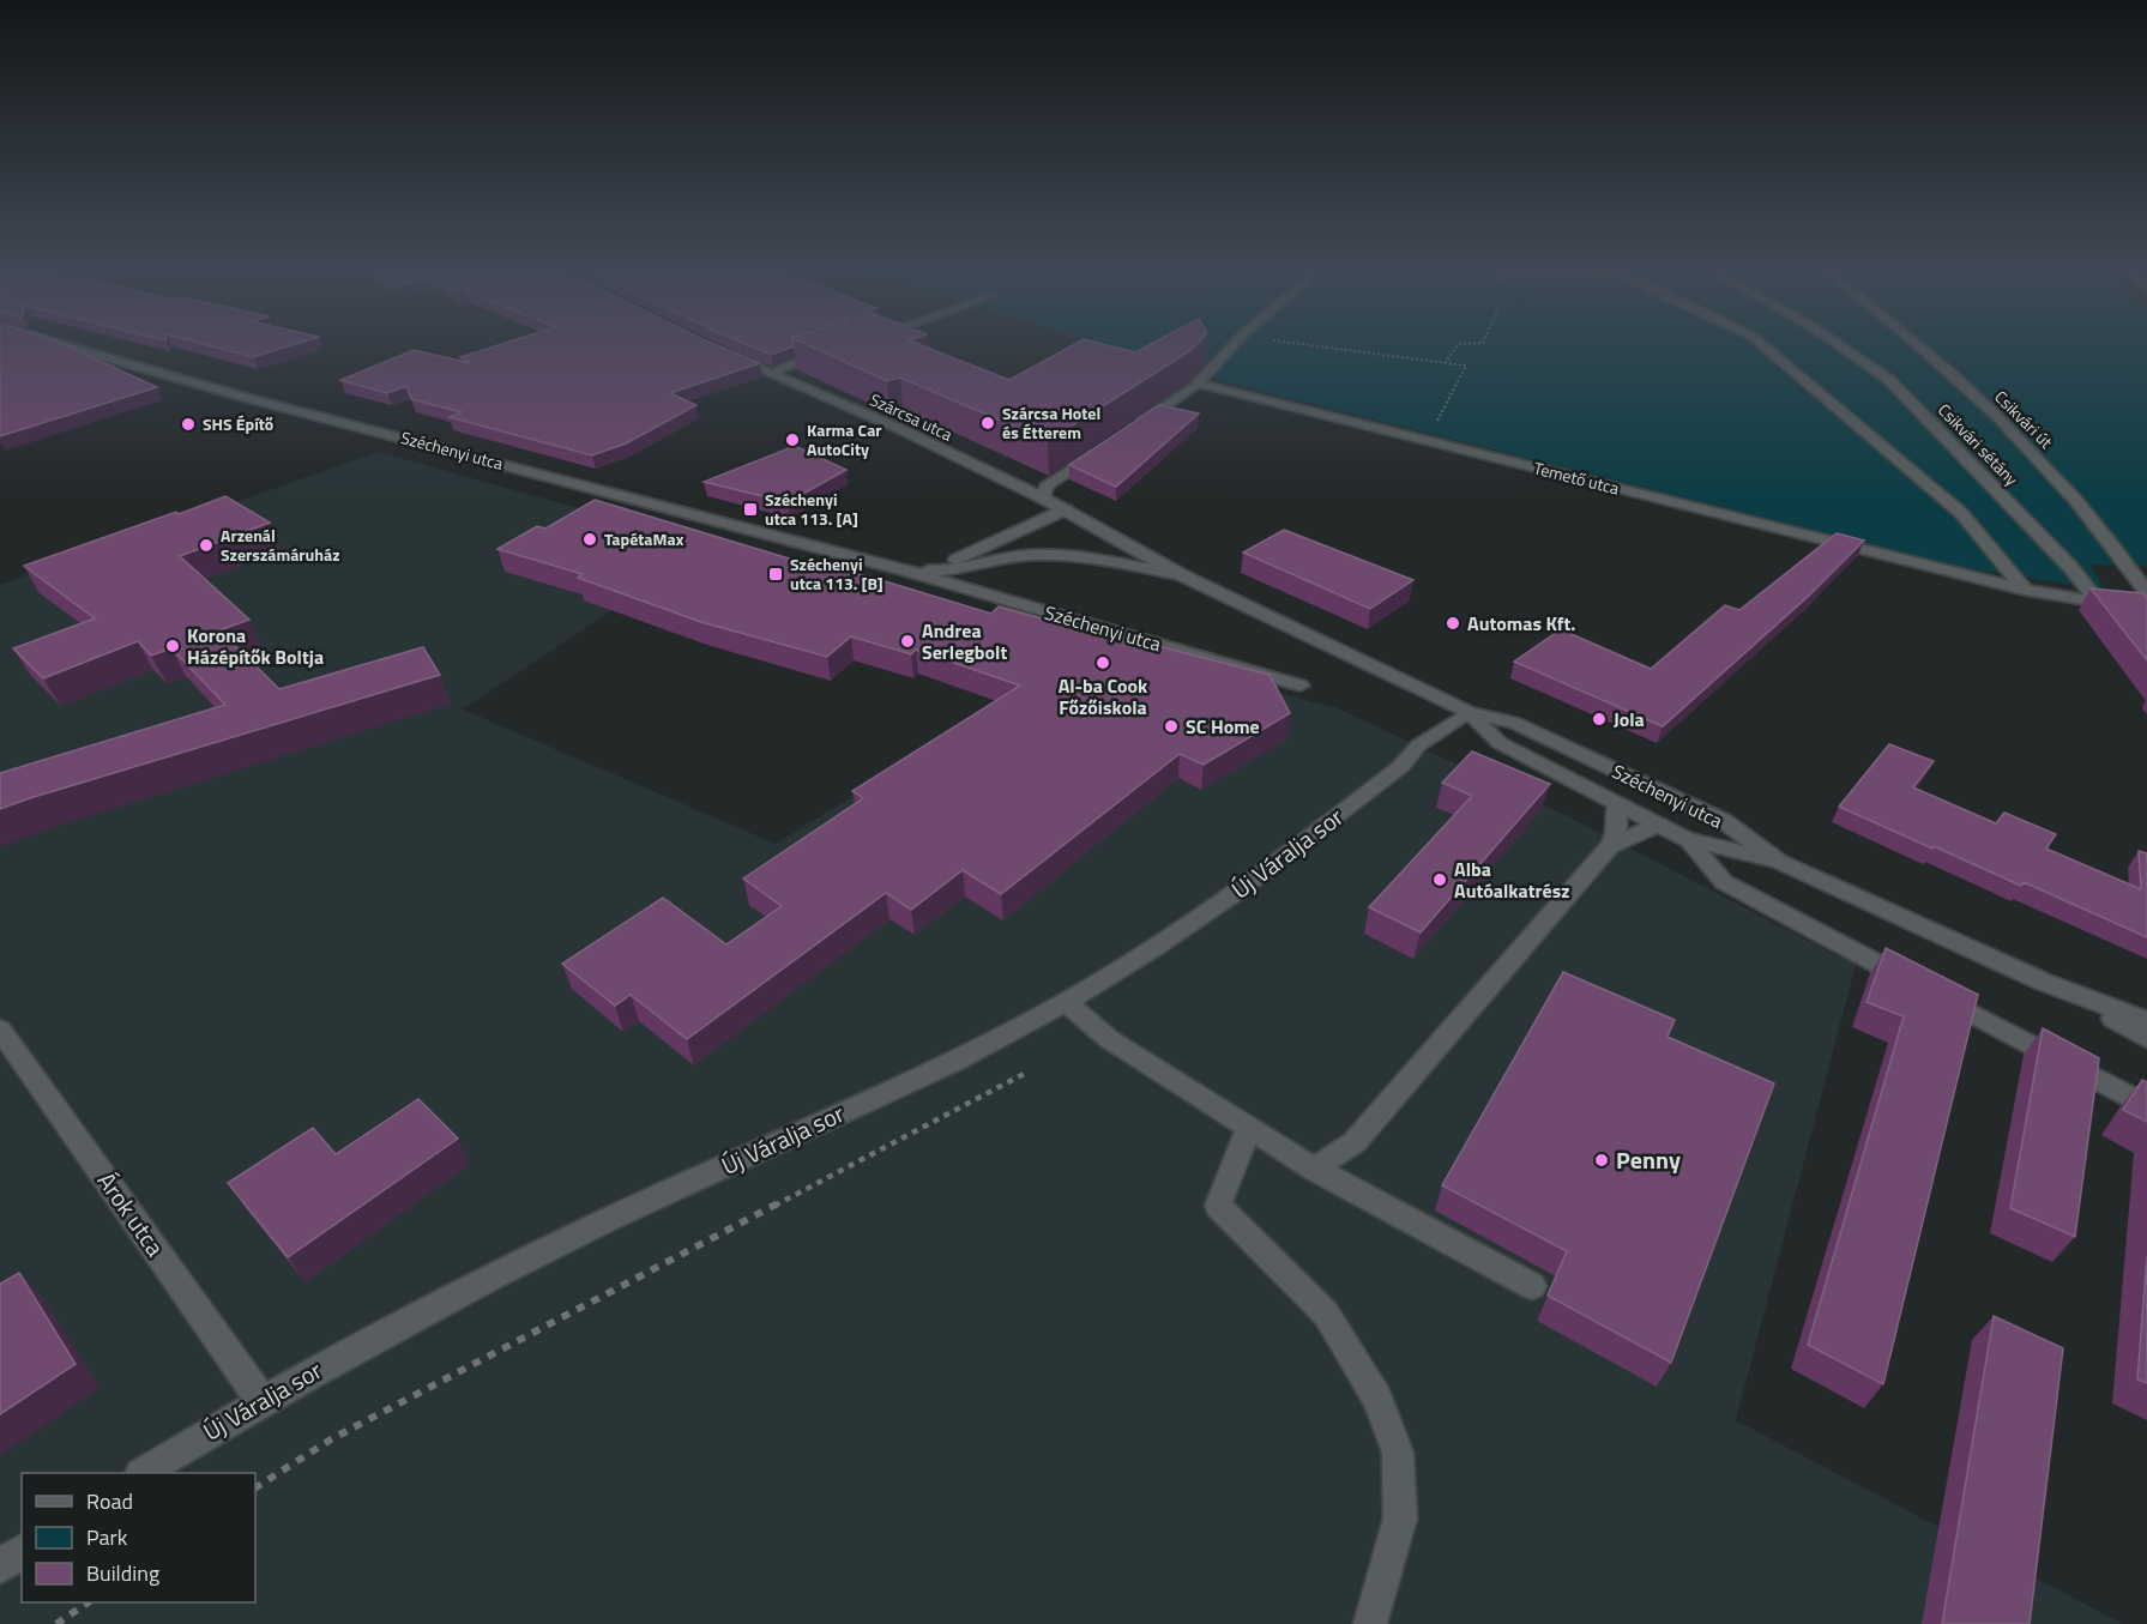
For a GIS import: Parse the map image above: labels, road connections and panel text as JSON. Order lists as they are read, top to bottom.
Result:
{
  "streets": {
    "street": [
      "Szárcsa utca",
      "Csikvári út",
      "Csikvári sétány",
      "Széchenyi utca",
      "Temető utca",
      "Új Váralja sor",
      "Árok utca"
    ]
  },
  "crossings": [
    ["Szárcsa utca", "Széchenyi utca"],
    ["Csikvári sétány", "Temető utca"],
    ["Széchenyi utca", "Új Váralja sor"],
    ["Új Váralja sor", "Árok utca"]
  ],
  "places": {
    "other": [
      "Szárcsa Hotel és Étterem",
      "SHS Építő",
      "Karma Car AutoCity",
      "TapétaMax",
      "Arzenál Szerszámáruház",
      "Automas Kft.",
      "Andrea Serlegbolt",
      "Korona Házépítők Boltja",
      "Al-ba Cook Főzőiskola",
      "Jola",
      "SC Home",
      "Alba Autóalkatrész",
      "Penny"
    ],
    "transit": ["Széchenyi utca 113. [A]", "Széchenyi utca 113. [B]"]
  },
  "legend": ["Road", "Park", "Building"]
}
